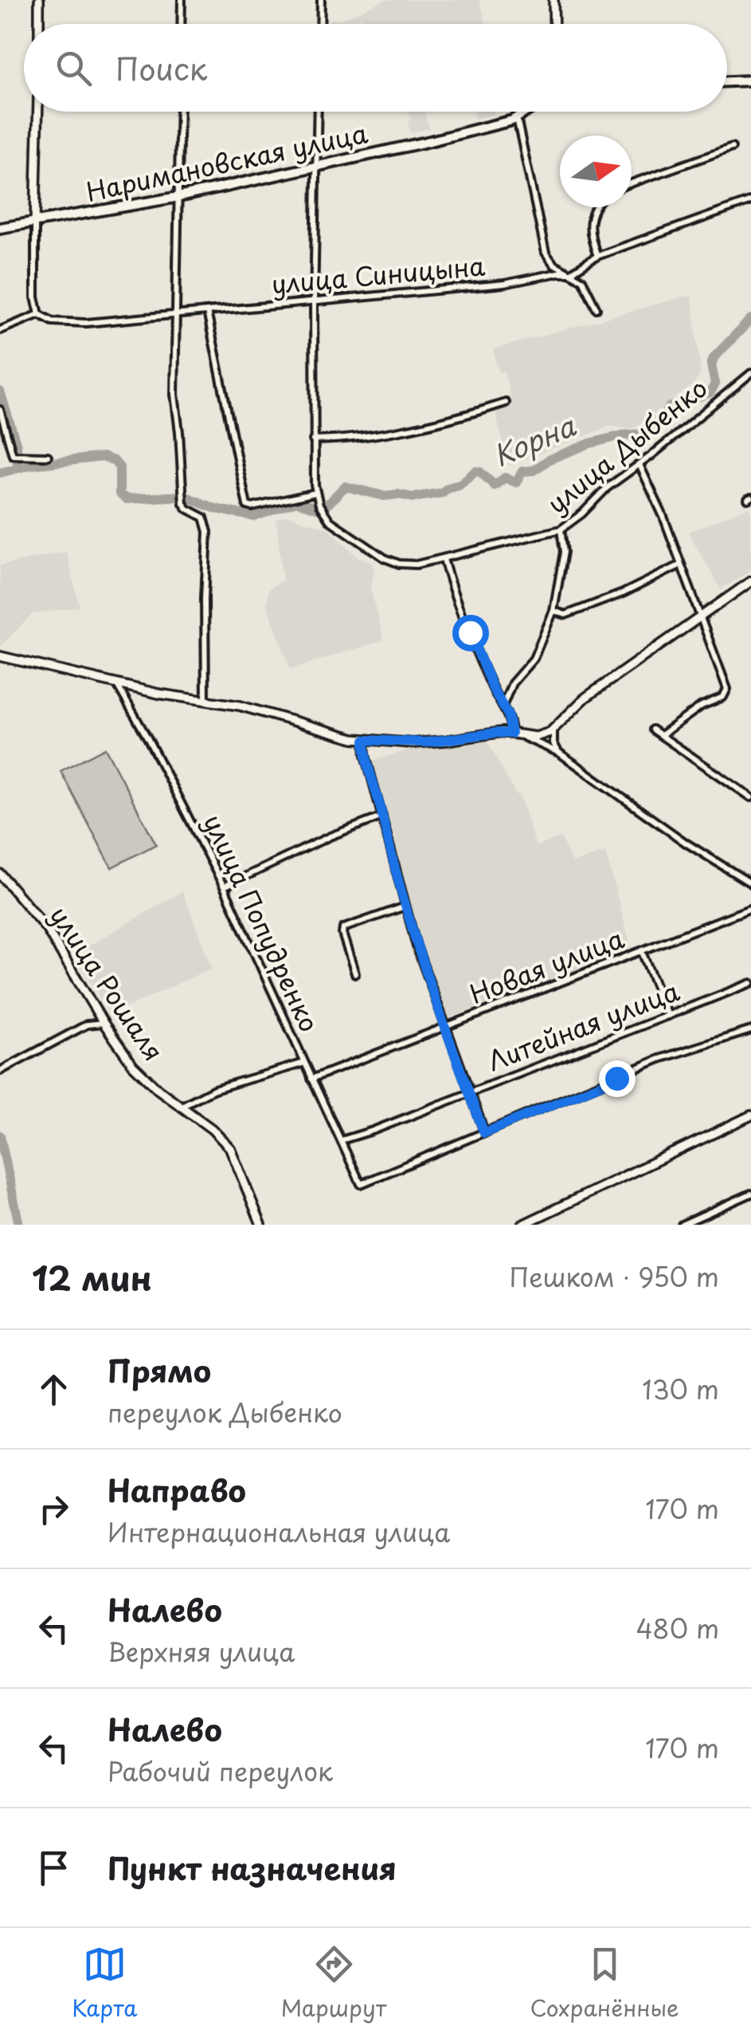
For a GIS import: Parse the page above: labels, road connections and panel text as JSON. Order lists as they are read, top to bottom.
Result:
{
  "streets": {
    "main road": ["Наримановская улица"],
    "street": [
      "улица Синицына",
      "улица Дыбенко",
      "улица Попудренко",
      "Новая улица",
      "улица Рошаля",
      "Литейная улица"
    ]
  },
  "crossings": [
    ["улица Попудренко", "Новая улица"],
    ["улица Попудренко", "Литейная улица"]
  ],
  "water": ["Корна"],
  "north": "right",
  "page": {
    "search": "Поиск",
    "heading": ["12 мин", "Пешком · 950 m"],
    "list": [
      ["Прямо", "переулок Дыбенко", "130 m"],
      ["Направо", "Интернациональная улица", "170 m"],
      ["Налево", "Верхняя улица", "480 m"],
      ["Налево", "Рабочий переулок", "170 m"],
      "Пункт назначения"
    ],
    "nav": ["Карта", "Маршрут", "Сохранённые"]
  }
}
